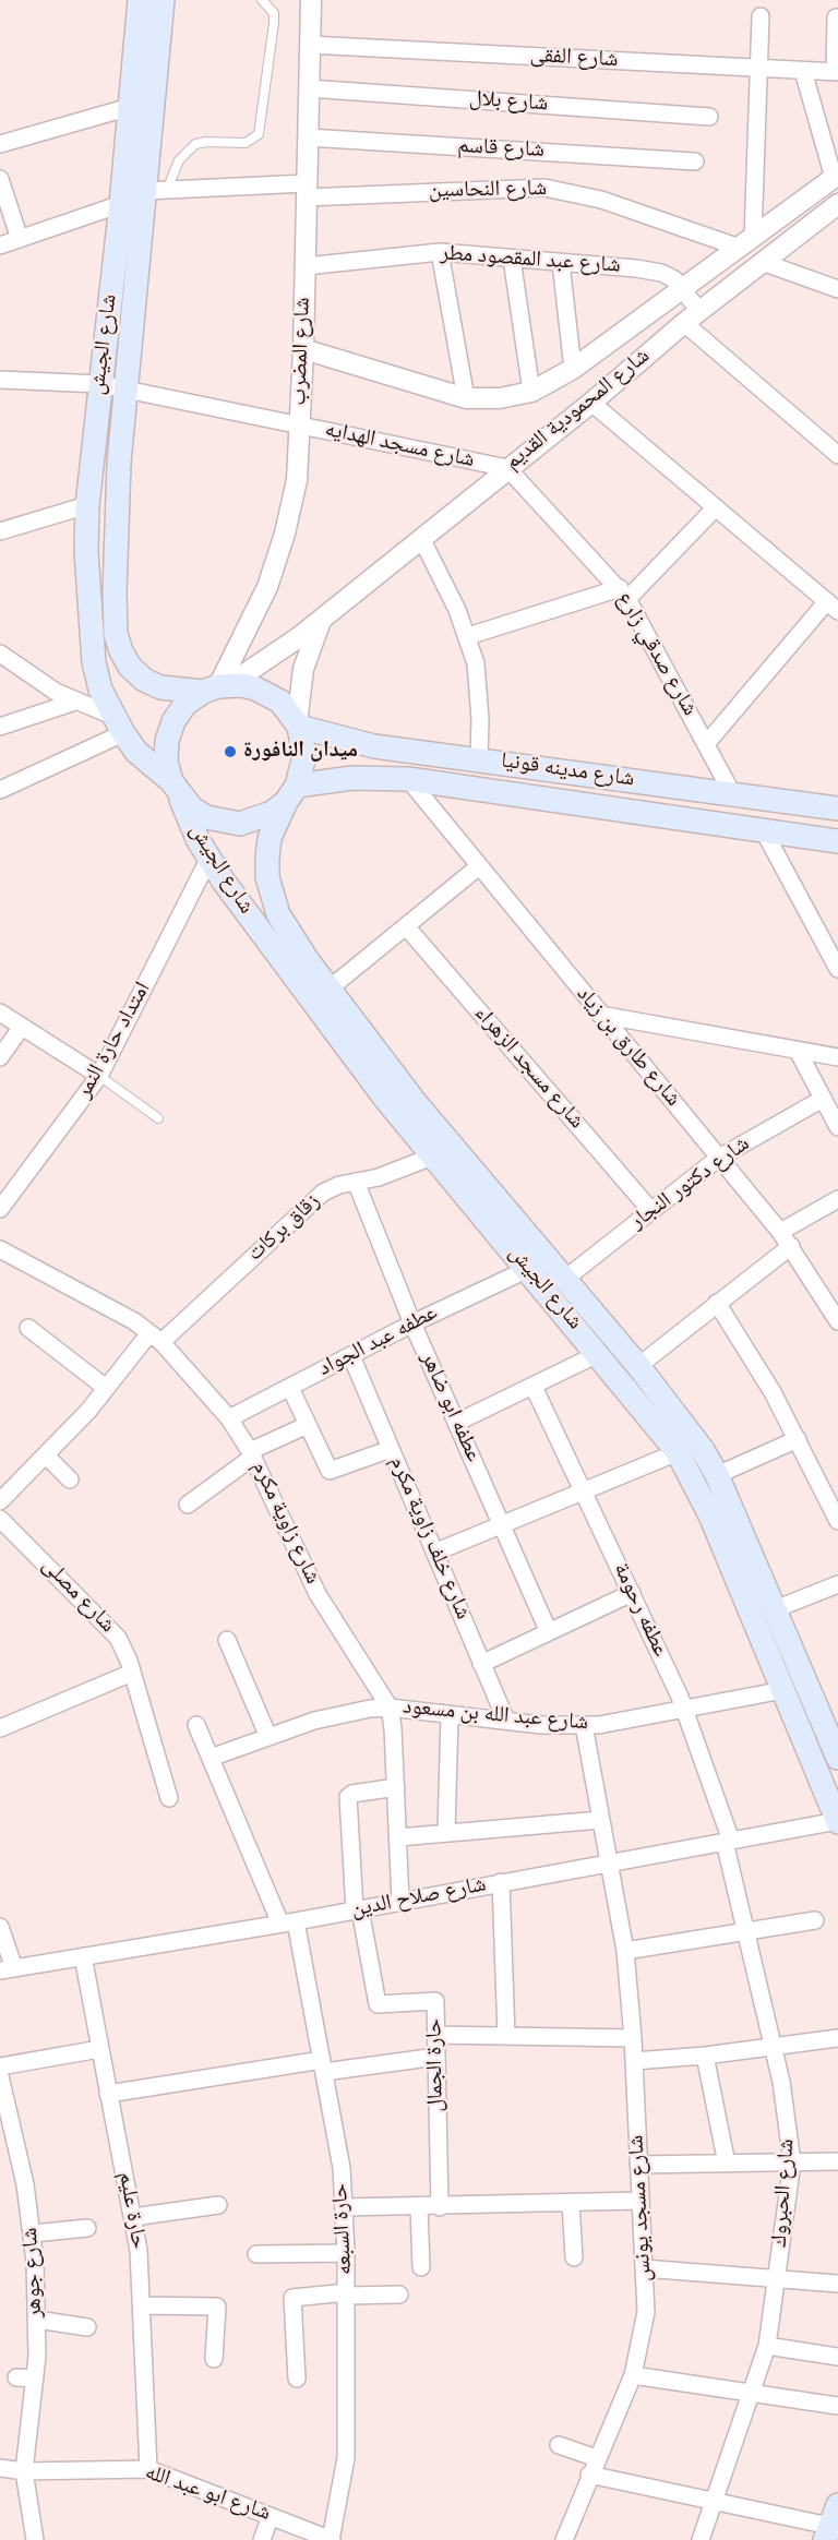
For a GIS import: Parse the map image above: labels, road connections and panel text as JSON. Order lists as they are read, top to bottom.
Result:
{
  "streets": {
    "main road": ["شارع الجيش", "شارع مدينه قونيا"],
    "street": [
      "شارع الفقى",
      "شارع بلال",
      "شارع قاسم",
      "شارع النحاسين",
      "شارع عبد المقصود مطر",
      "شارع المضرب",
      "شارع المحمودية القديم",
      "شارع مسجد الهدايه",
      "شارع صدقي زارع",
      "امتداد حارة النمر",
      "شارع طارق بن زياد",
      "شارع مسجد الزهراء",
      "شارع دكتور النجار",
      "زقاق بركات",
      "عطفه عبد الجواد",
      "عطفه ابو ضاهر",
      "شارع زاوية مكرم",
      "شارع خلف زاوية مكرم",
      "شارع مصلى",
      "عطفه رحومة",
      "شارع عبد الله بن مسعود",
      "شارع صلاح الدين",
      "حارة الجمال",
      "شارع الحبروك",
      "شارع مسجد يونس",
      "حارة عليم",
      "حارة السبعه",
      "شارع جوهر",
      "شارع ابو عبد الله"
    ]
  },
  "crossings": [
    ["شارع الفقى", "شارع المضرب"],
    ["شارع بلال", "شارع المضرب"],
    ["شارع قاسم", "شارع المضرب"],
    ["شارع النحاسين", "شارع الجيش"],
    ["شارع النحاسين", "شارع المضرب"],
    ["شارع النحاسين", "شارع المحمودية القديم"],
    ["شارع عبد المقصود مطر", "شارع المضرب"],
    ["شارع عبد المقصود مطر", "شارع المحمودية القديم"],
    ["شارع الجيش", "شارع المضرب"],
    ["شارع الجيش", "شارع المحمودية القديم"],
    ["شارع الجيش", "شارع مسجد الهدايه"],
    ["شارع الجيش", "شارع مدينه قونيا"],
    ["شارع الجيش", "امتداد حارة النمر"],
    ["شارع الجيش", "شارع دكتور النجار"],
    ["شارع الجيش", "زقاق بركات"],
    ["شارع الجيش", "عطفه عبد الجواد"],
    ["شارع الجيش", "شارع عبد الله بن مسعود"],
    ["شارع الجيش", "شارع صلاح الدين"],
    ["شارع المضرب", "شارع المحمودية القديم"],
    ["شارع المضرب", "شارع مسجد الهدايه"],
    ["شارع المضرب", "شارع مدينه قونيا"],
    ["شارع المحمودية القديم", "شارع مسجد الهدايه"],
    ["شارع المحمودية القديم", "شارع صدقي زارع"],
    ["شارع المحمودية القديم", "شارع مدينه قونيا"],
    ["شارع مسجد الهدايه", "شارع صدقي زارع"],
    ["شارع صدقي زارع", "شارع مدينه قونيا"],
    ["شارع مدينه قونيا", "شارع طارق بن زياد"],
    ["شارع طارق بن زياد", "شارع دكتور النجار"],
    ["شارع مسجد الزهراء", "شارع دكتور النجار"],
    ["زقاق بركات", "عطفه ابو ضاهر"],
    ["زقاق بركات", "شارع زاوية مكرم"],
    ["عطفه عبد الجواد", "عطفه ابو ضاهر"],
    ["عطفه عبد الجواد", "شارع زاوية مكرم"],
    ["عطفه عبد الجواد", "شارع خلف زاوية مكرم"],
    ["شارع زاوية مكرم", "شارع عبد الله بن مسعود"],
    ["شارع زاوية مكرم", "شارع صلاح الدين"],
    ["شارع خلف زاوية مكرم", "شارع عبد الله بن مسعود"],
    ["عطفه رحومة", "شارع عبد الله بن مسعود"],
    ["عطفه رحومة", "شارع صلاح الدين"],
    ["عطفه رحومة", "شارع الحبروك"],
    ["شارع عبد الله بن مسعود", "شارع مسجد يونس"],
    ["شارع عبد الله بن مسعود", "حارة السبعه"],
    ["شارع صلاح الدين", "حارة الجمال"],
    ["شارع صلاح الدين", "شارع الحبروك"],
    ["شارع صلاح الدين", "شارع مسجد يونس"],
    ["شارع صلاح الدين", "حارة عليم"],
    ["شارع صلاح الدين", "حارة السبعه"],
    ["حارة عليم", "شارع ابو عبد الله"],
    ["حارة السبعه", "شارع ابو عبد الله"],
    ["شارع جوهر", "شارع ابو عبد الله"]
  ],
  "places": ["ميدان النافورة"]
}
